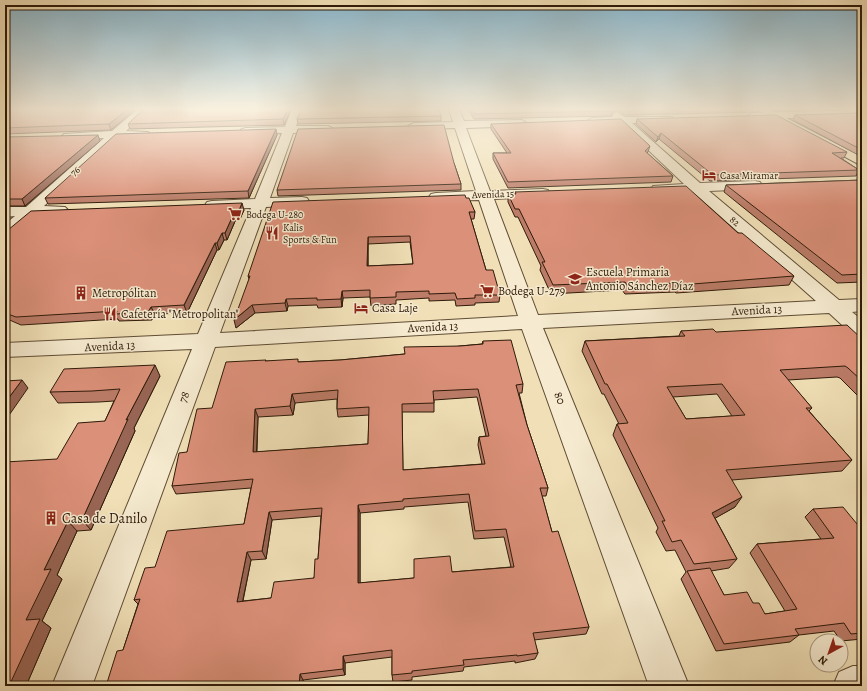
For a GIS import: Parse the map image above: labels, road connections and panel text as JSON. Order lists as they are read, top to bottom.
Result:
{
  "streets": {
    "street": [
      "76",
      "Avenida 15",
      "82",
      "Avenida 13",
      "78",
      "80"
    ]
  },
  "crossings": [
    ["Avenida 15", "80"],
    ["82", "Avenida 13"],
    ["Avenida 13", "78"],
    ["Avenida 13", "80"]
  ],
  "places": {
    "hotel": ["Casa Miramar", "Casa Laje"],
    "supermarket": ["Bodega U-280", "Bodega U-279"],
    "restaurant": ["Kalis Sports & Fun", "Cafetería \"Metropolitan\""],
    "school or university": ["Escuela Primaria Antonio Sánchez Díaz"],
    "building": ["Metropólitan", "Casa de Danilo"]
  },
  "north": "bottom left"
}
